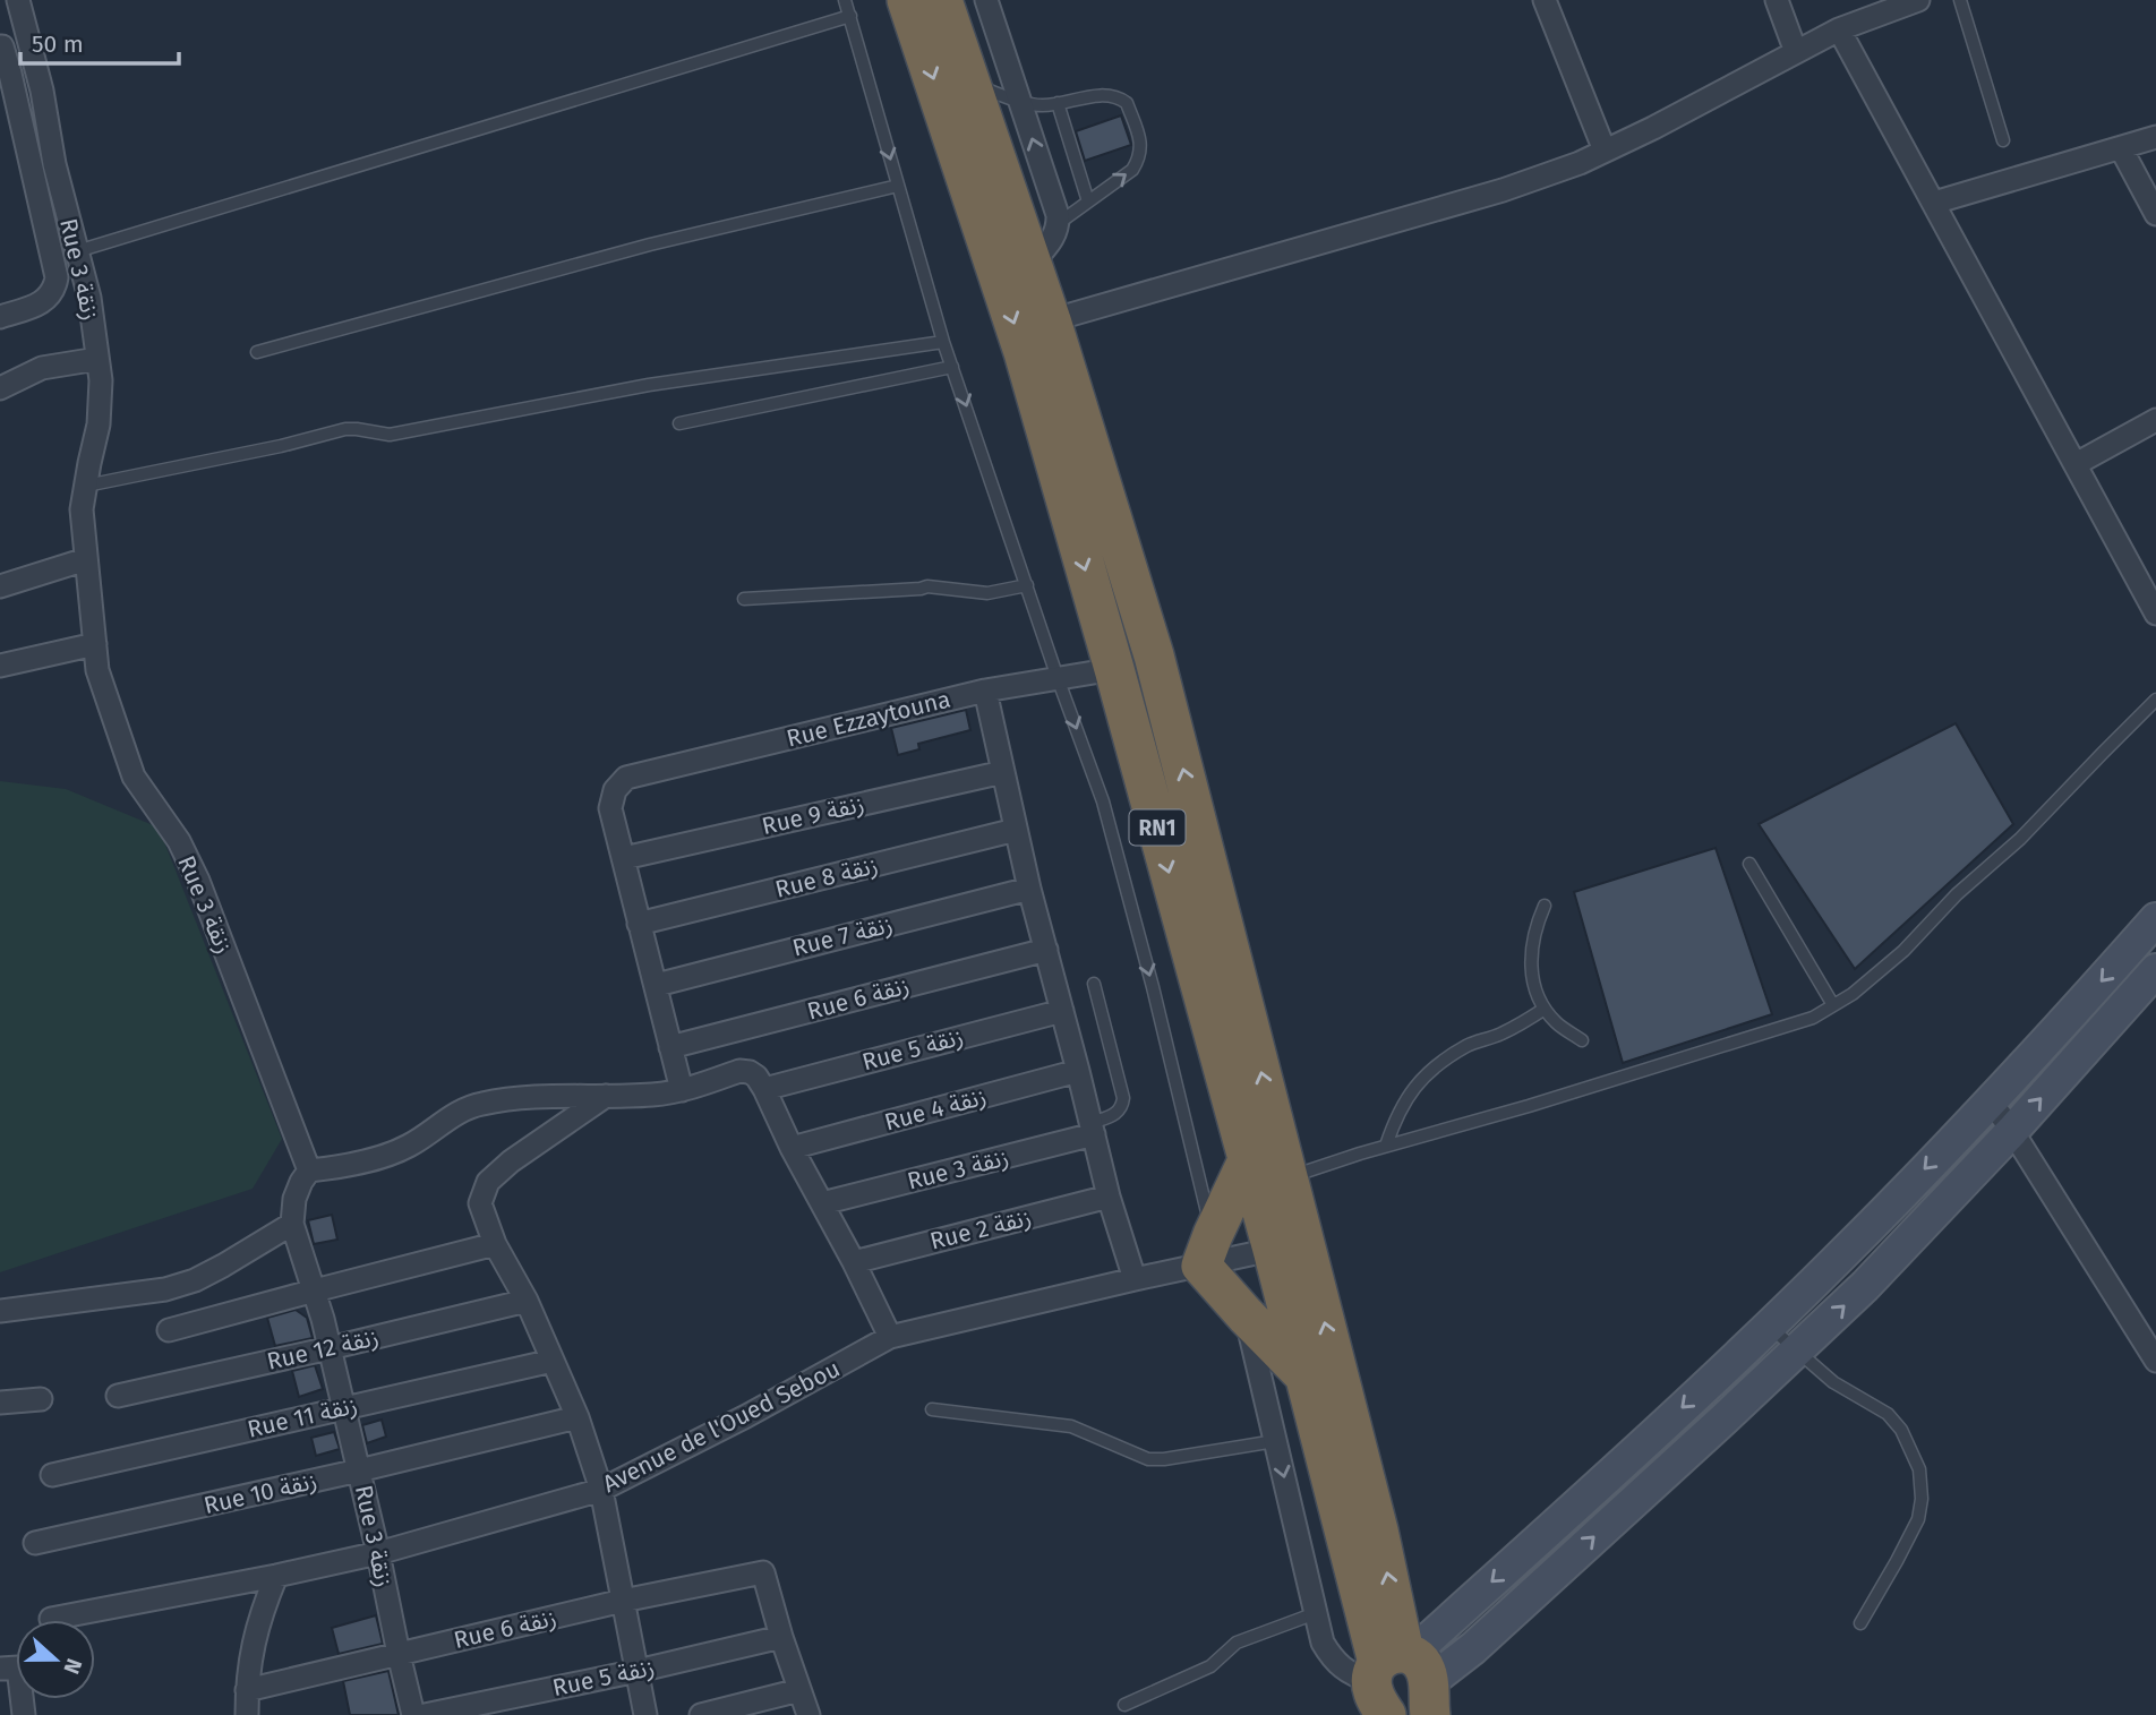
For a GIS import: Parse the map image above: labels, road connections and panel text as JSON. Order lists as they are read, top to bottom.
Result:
{
  "streets": {
    "highway": ["RN1"],
    "street": [
      "Rue 3 زنقة",
      "Rue Ezzaytouna",
      "Rue 9 زنقة",
      "Rue 8 زنقة",
      "Rue 7 زنقة",
      "Rue 6 زنقة",
      "Rue 5 زنقة",
      "Rue 4 زنقة",
      "Rue 2 زنقة",
      "Rue 12 زنقة",
      "Rue 11 زنقة",
      "Avenue de l'Oued Sebou",
      "Rue 10 زنقة"
    ]
  },
  "crossings": [
    ["Rue 3 زنقة", "Rue 6 زنقة"],
    ["Rue 3 زنقة", "Rue 12 زنقة"],
    ["Rue 3 زنقة", "Rue 11 زنقة"],
    ["Rue 3 زنقة", "Avenue de l'Oued Sebou"],
    ["Rue 3 زنقة", "Rue 10 زنقة"],
    ["Rue Ezzaytouna", "Rue 9 زنقة"],
    ["Rue Ezzaytouna", "RN1"],
    ["RN1", "Avenue de l'Oued Sebou"],
    ["Rue 6 زنقة", "Rue 5 زنقة"]
  ],
  "scale_bar": "50 m",
  "north": "right"
}
